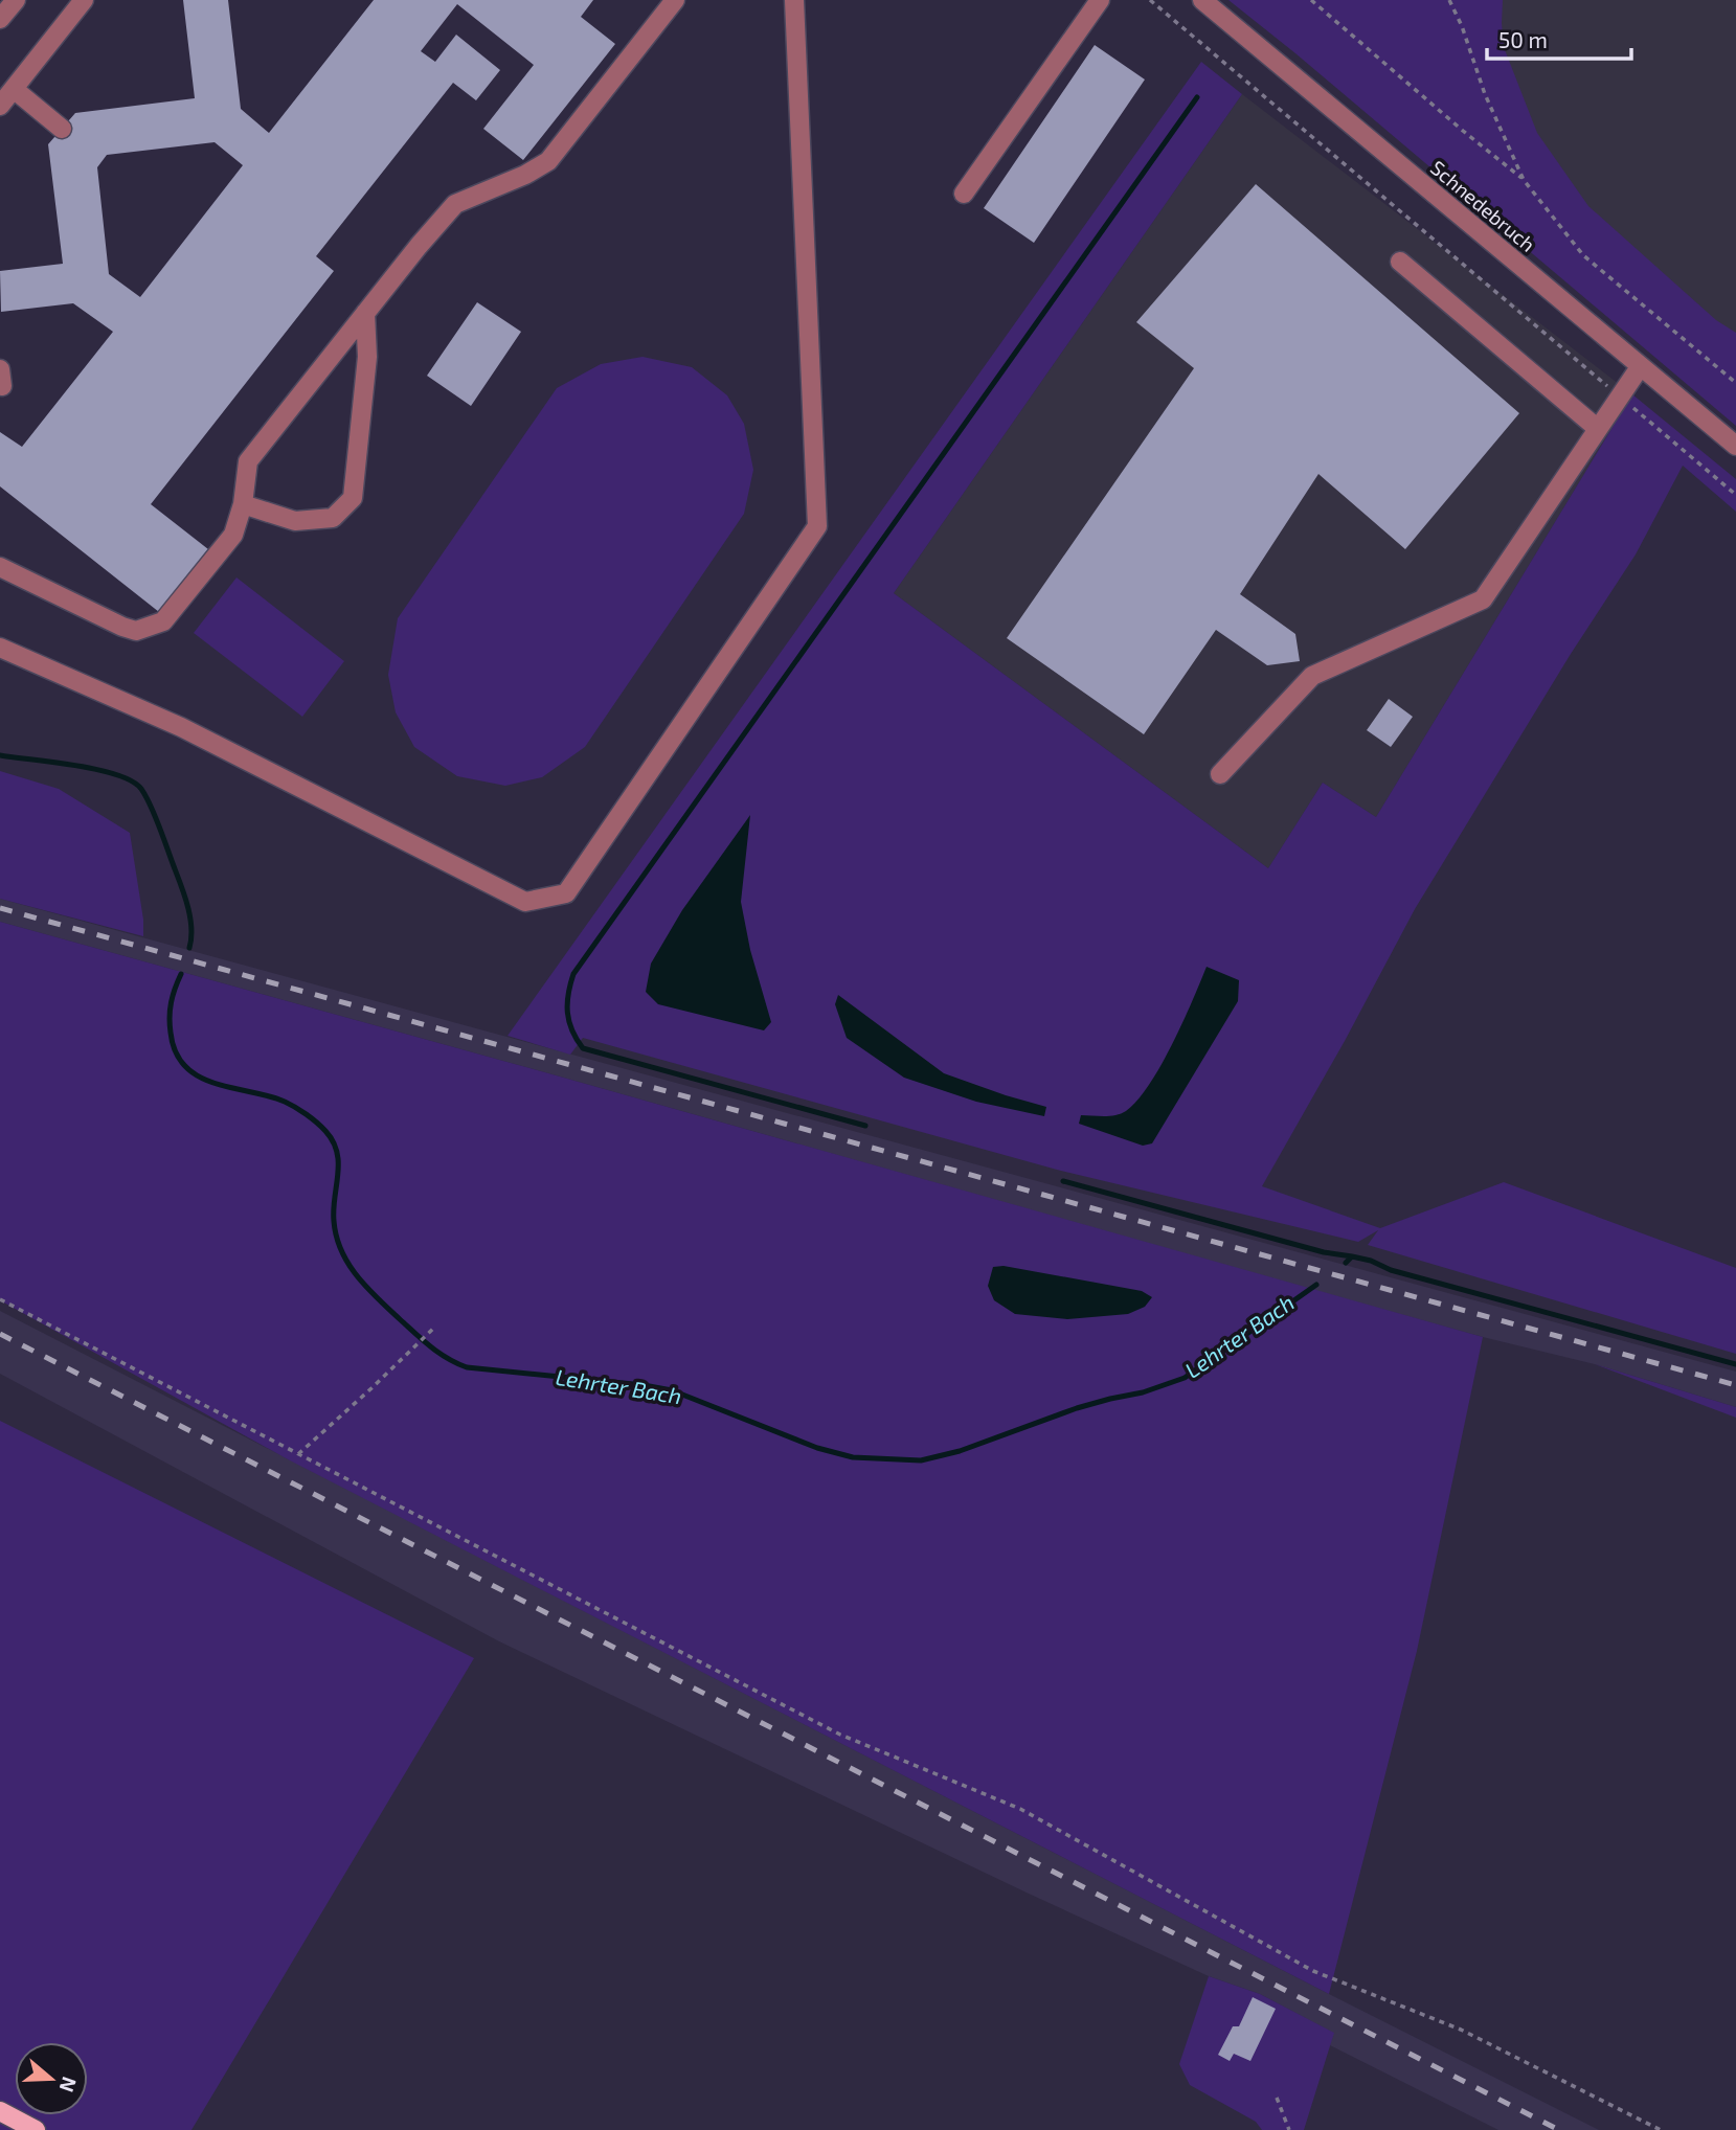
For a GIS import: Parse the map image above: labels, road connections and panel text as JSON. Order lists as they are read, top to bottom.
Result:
{
  "streets": {
    "street": ["Schnedebruch"]
  },
  "water": ["Lehrter Bach"],
  "scale_bar": "50 m",
  "north": "right"
}
